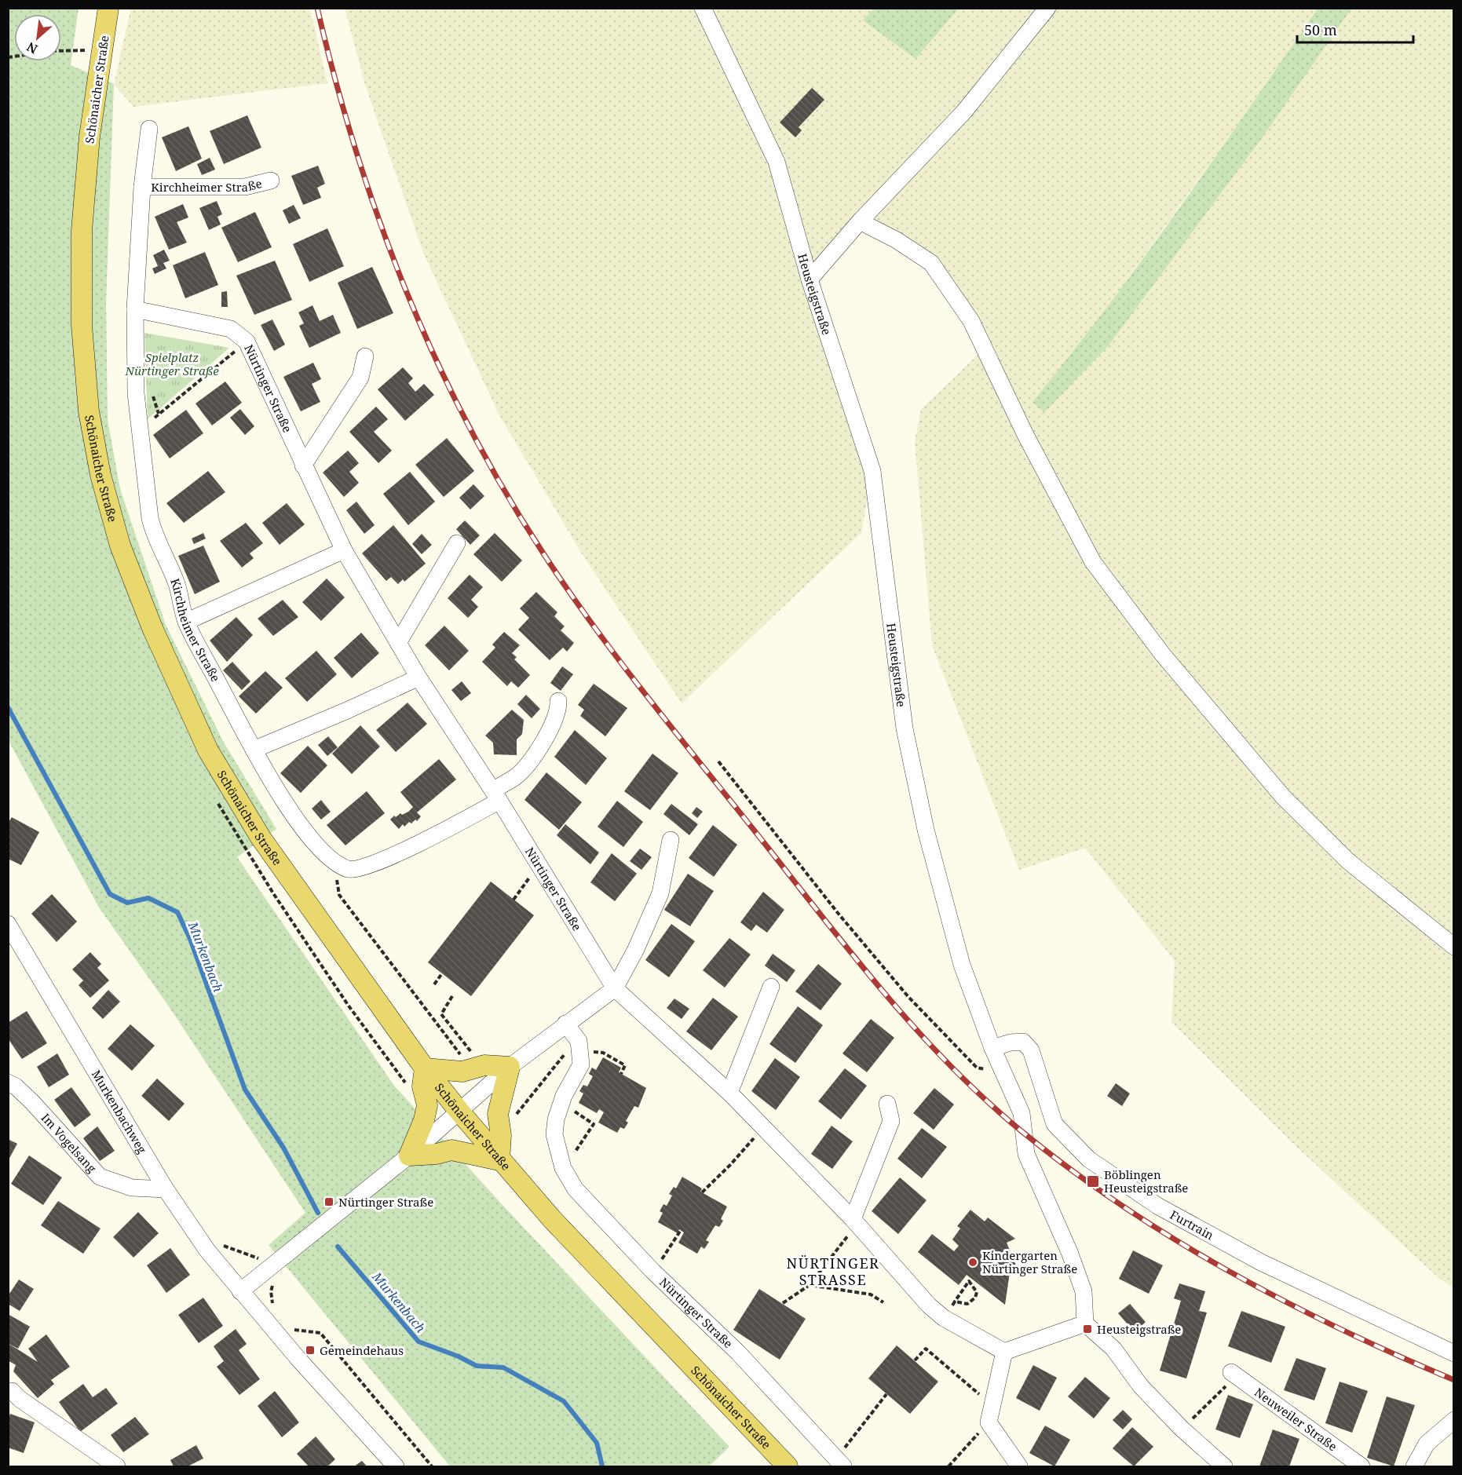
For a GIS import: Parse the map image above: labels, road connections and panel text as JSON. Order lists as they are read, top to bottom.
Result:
{
  "streets": {
    "main road": ["Schönaicher Straße"],
    "street": [
      "Kirchheimer Straße",
      "Heusteigstraße",
      "Nürtinger Straße",
      "Murkenbachweg",
      "Im Vogelsang",
      "Furtrain",
      "Neuweiler Straße"
    ]
  },
  "crossings": [
    ["Kirchheimer Straße", "Nürtinger Straße"],
    ["Heusteigstraße", "Furtrain"],
    ["Murkenbachweg", "Im Vogelsang"]
  ],
  "districts": ["NÜRTINGER STRASSE"],
  "water": ["Murkenbach"],
  "parks": ["Spielplatz Nürtinger Straße"],
  "places": {
    "transit": [
      "Böblingen Heusteigstraße",
      "Nürtinger Straße",
      "Heusteigstraße",
      "Gemeindehaus"
    ],
    "other": ["Kindergarten Nürtinger Straße"]
  },
  "scale_bar": "50 m",
  "north": "bottom left"
}
